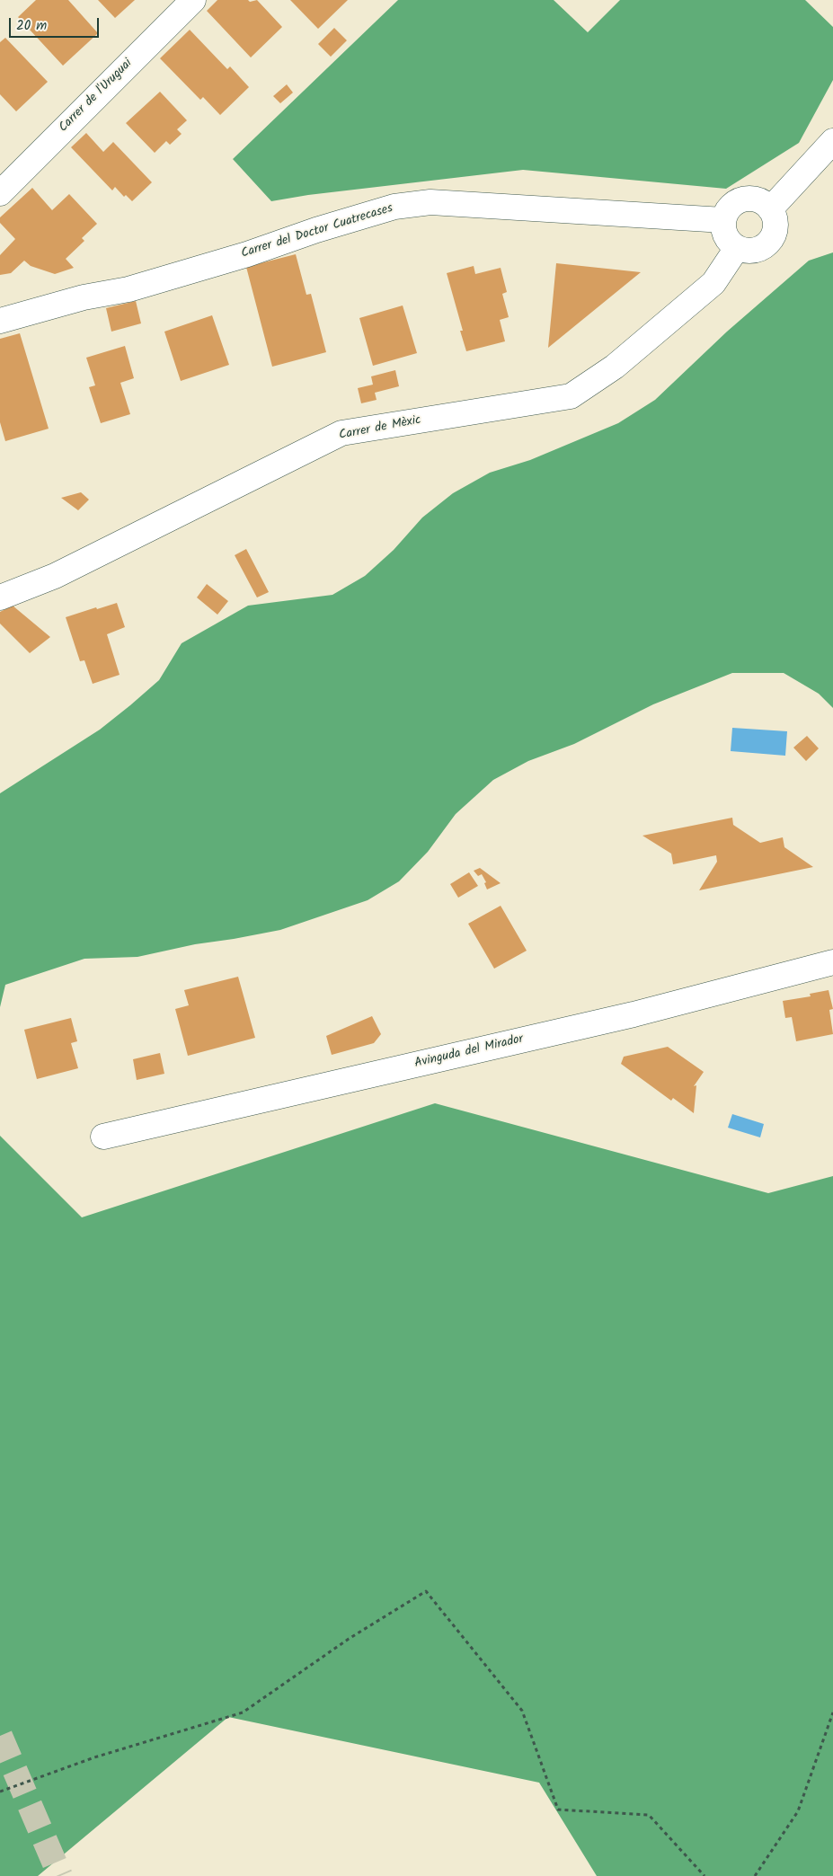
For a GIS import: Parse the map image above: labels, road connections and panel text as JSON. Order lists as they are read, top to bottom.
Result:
{
  "streets": {
    "street": [
      "Carrer de l'Uruguai",
      "Carrer del Doctor Cuatrecases",
      "Carrer de Mèxic",
      "Avinguda del Mirador"
    ]
  },
  "crossings": [
    ["Carrer del Doctor Cuatrecases", "Carrer de Mèxic"]
  ],
  "scale_bar": "20 m"
}
